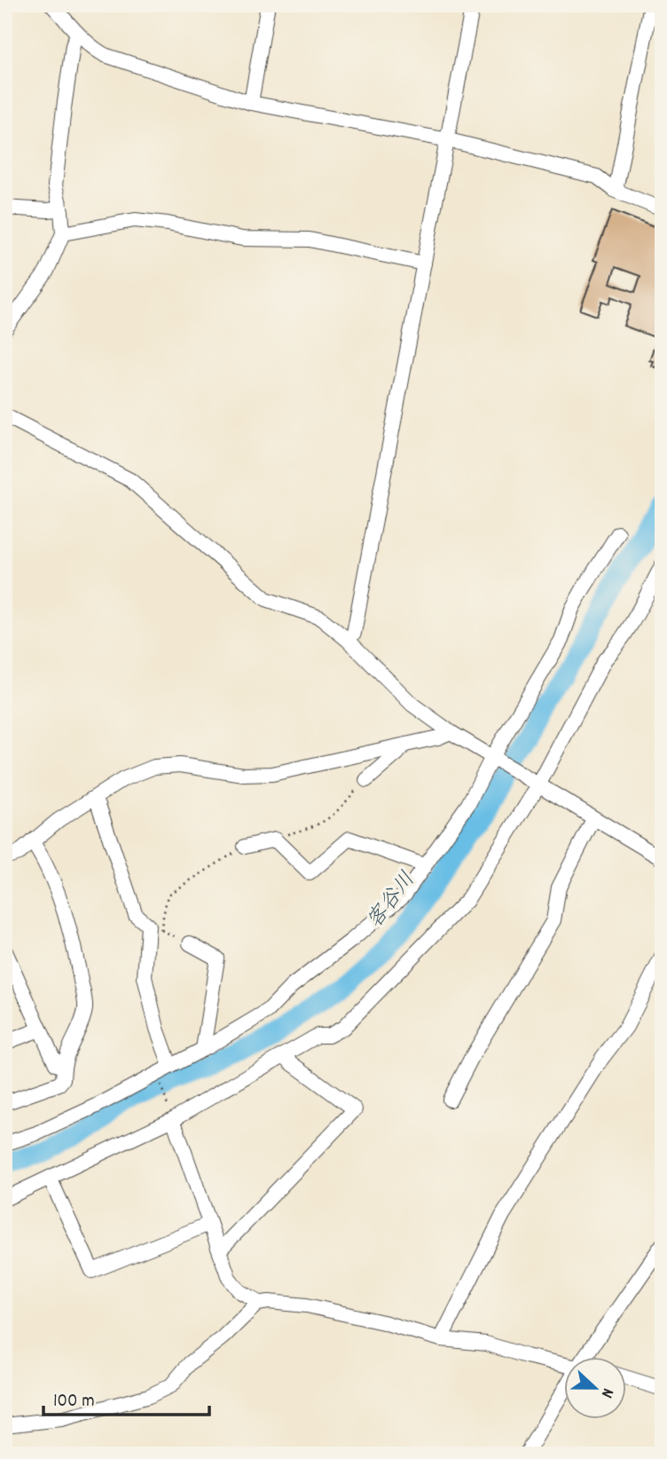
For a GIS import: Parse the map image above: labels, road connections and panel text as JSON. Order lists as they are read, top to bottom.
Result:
{
  "water": ["客谷川"],
  "scale_bar": "100 m",
  "north": "right"
}
